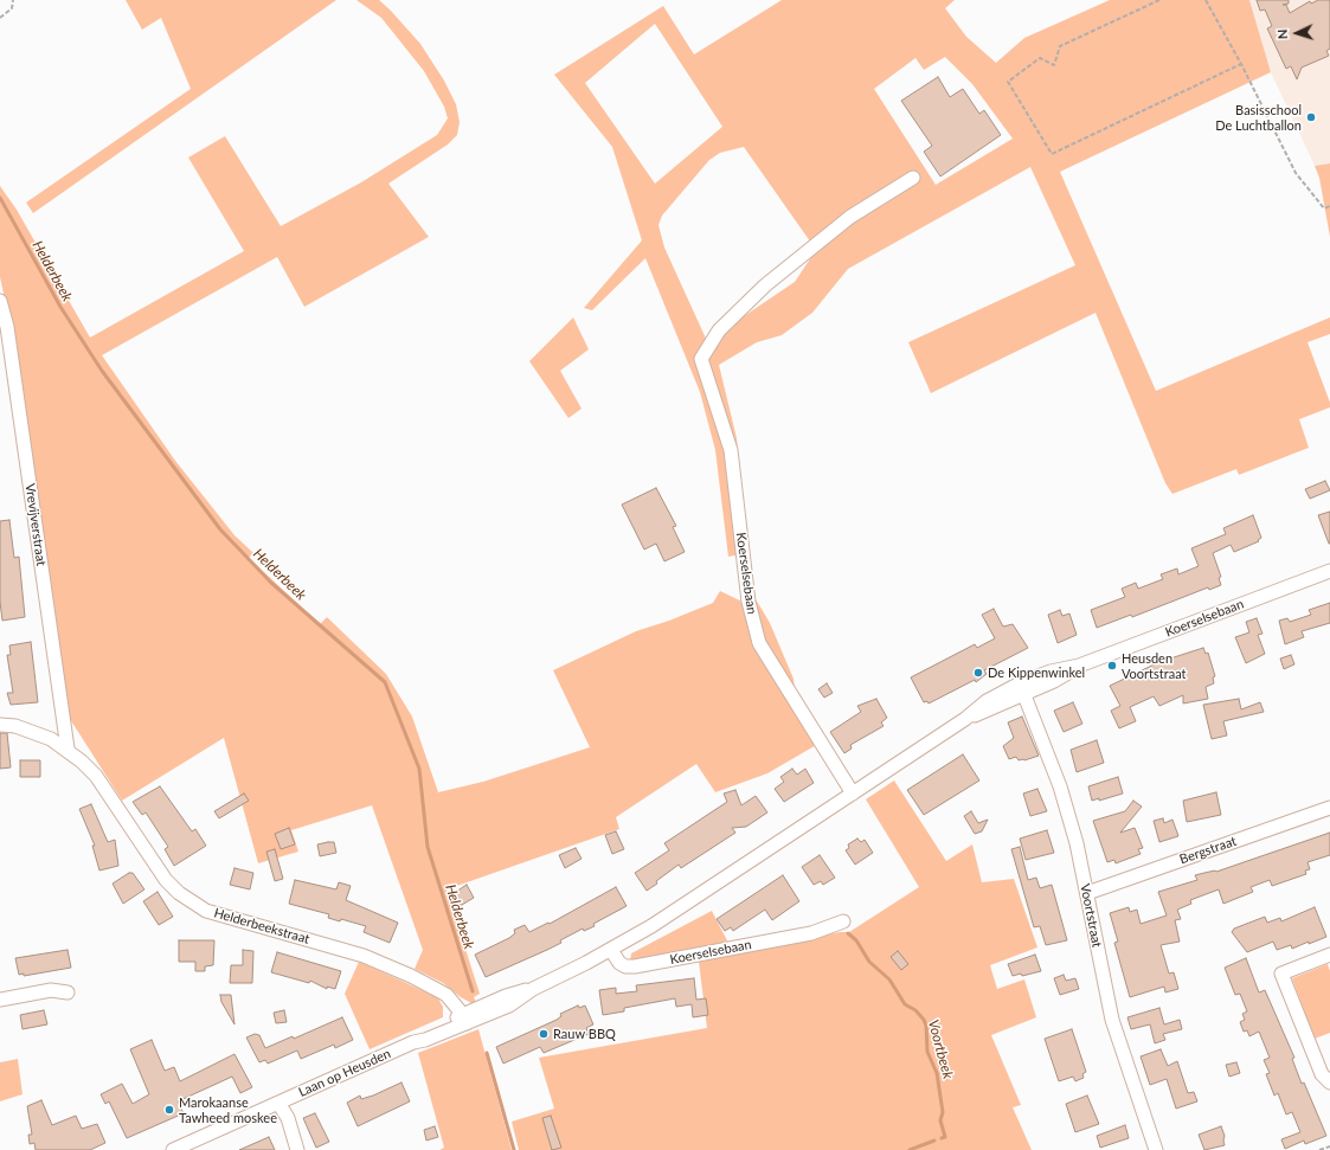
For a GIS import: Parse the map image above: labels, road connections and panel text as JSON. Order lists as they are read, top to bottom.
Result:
{
  "streets": {
    "street": [
      "Vrevijverstraat",
      "Koerselsebaan",
      "Bergstraat",
      "Voortstraat",
      "Helderbeekstraat",
      "Laan op Heusden"
    ]
  },
  "crossings": [
    ["Vrevijverstraat", "Helderbeekstraat"],
    ["Koerselsebaan", "Voortstraat"],
    ["Koerselsebaan", "Helderbeekstraat"],
    ["Koerselsebaan", "Laan op Heusden"],
    ["Bergstraat", "Voortstraat"],
    ["Helderbeekstraat", "Laan op Heusden"]
  ],
  "water": ["Helderbeek", "Voortbeek"],
  "places": [
    "Basisschool De Luchtballon",
    "Heusden Voortstraat",
    "De Kippenwinkel",
    "Rauw BBQ",
    "Marokaanse Tawheed moskee"
  ],
  "north": "left"
}
